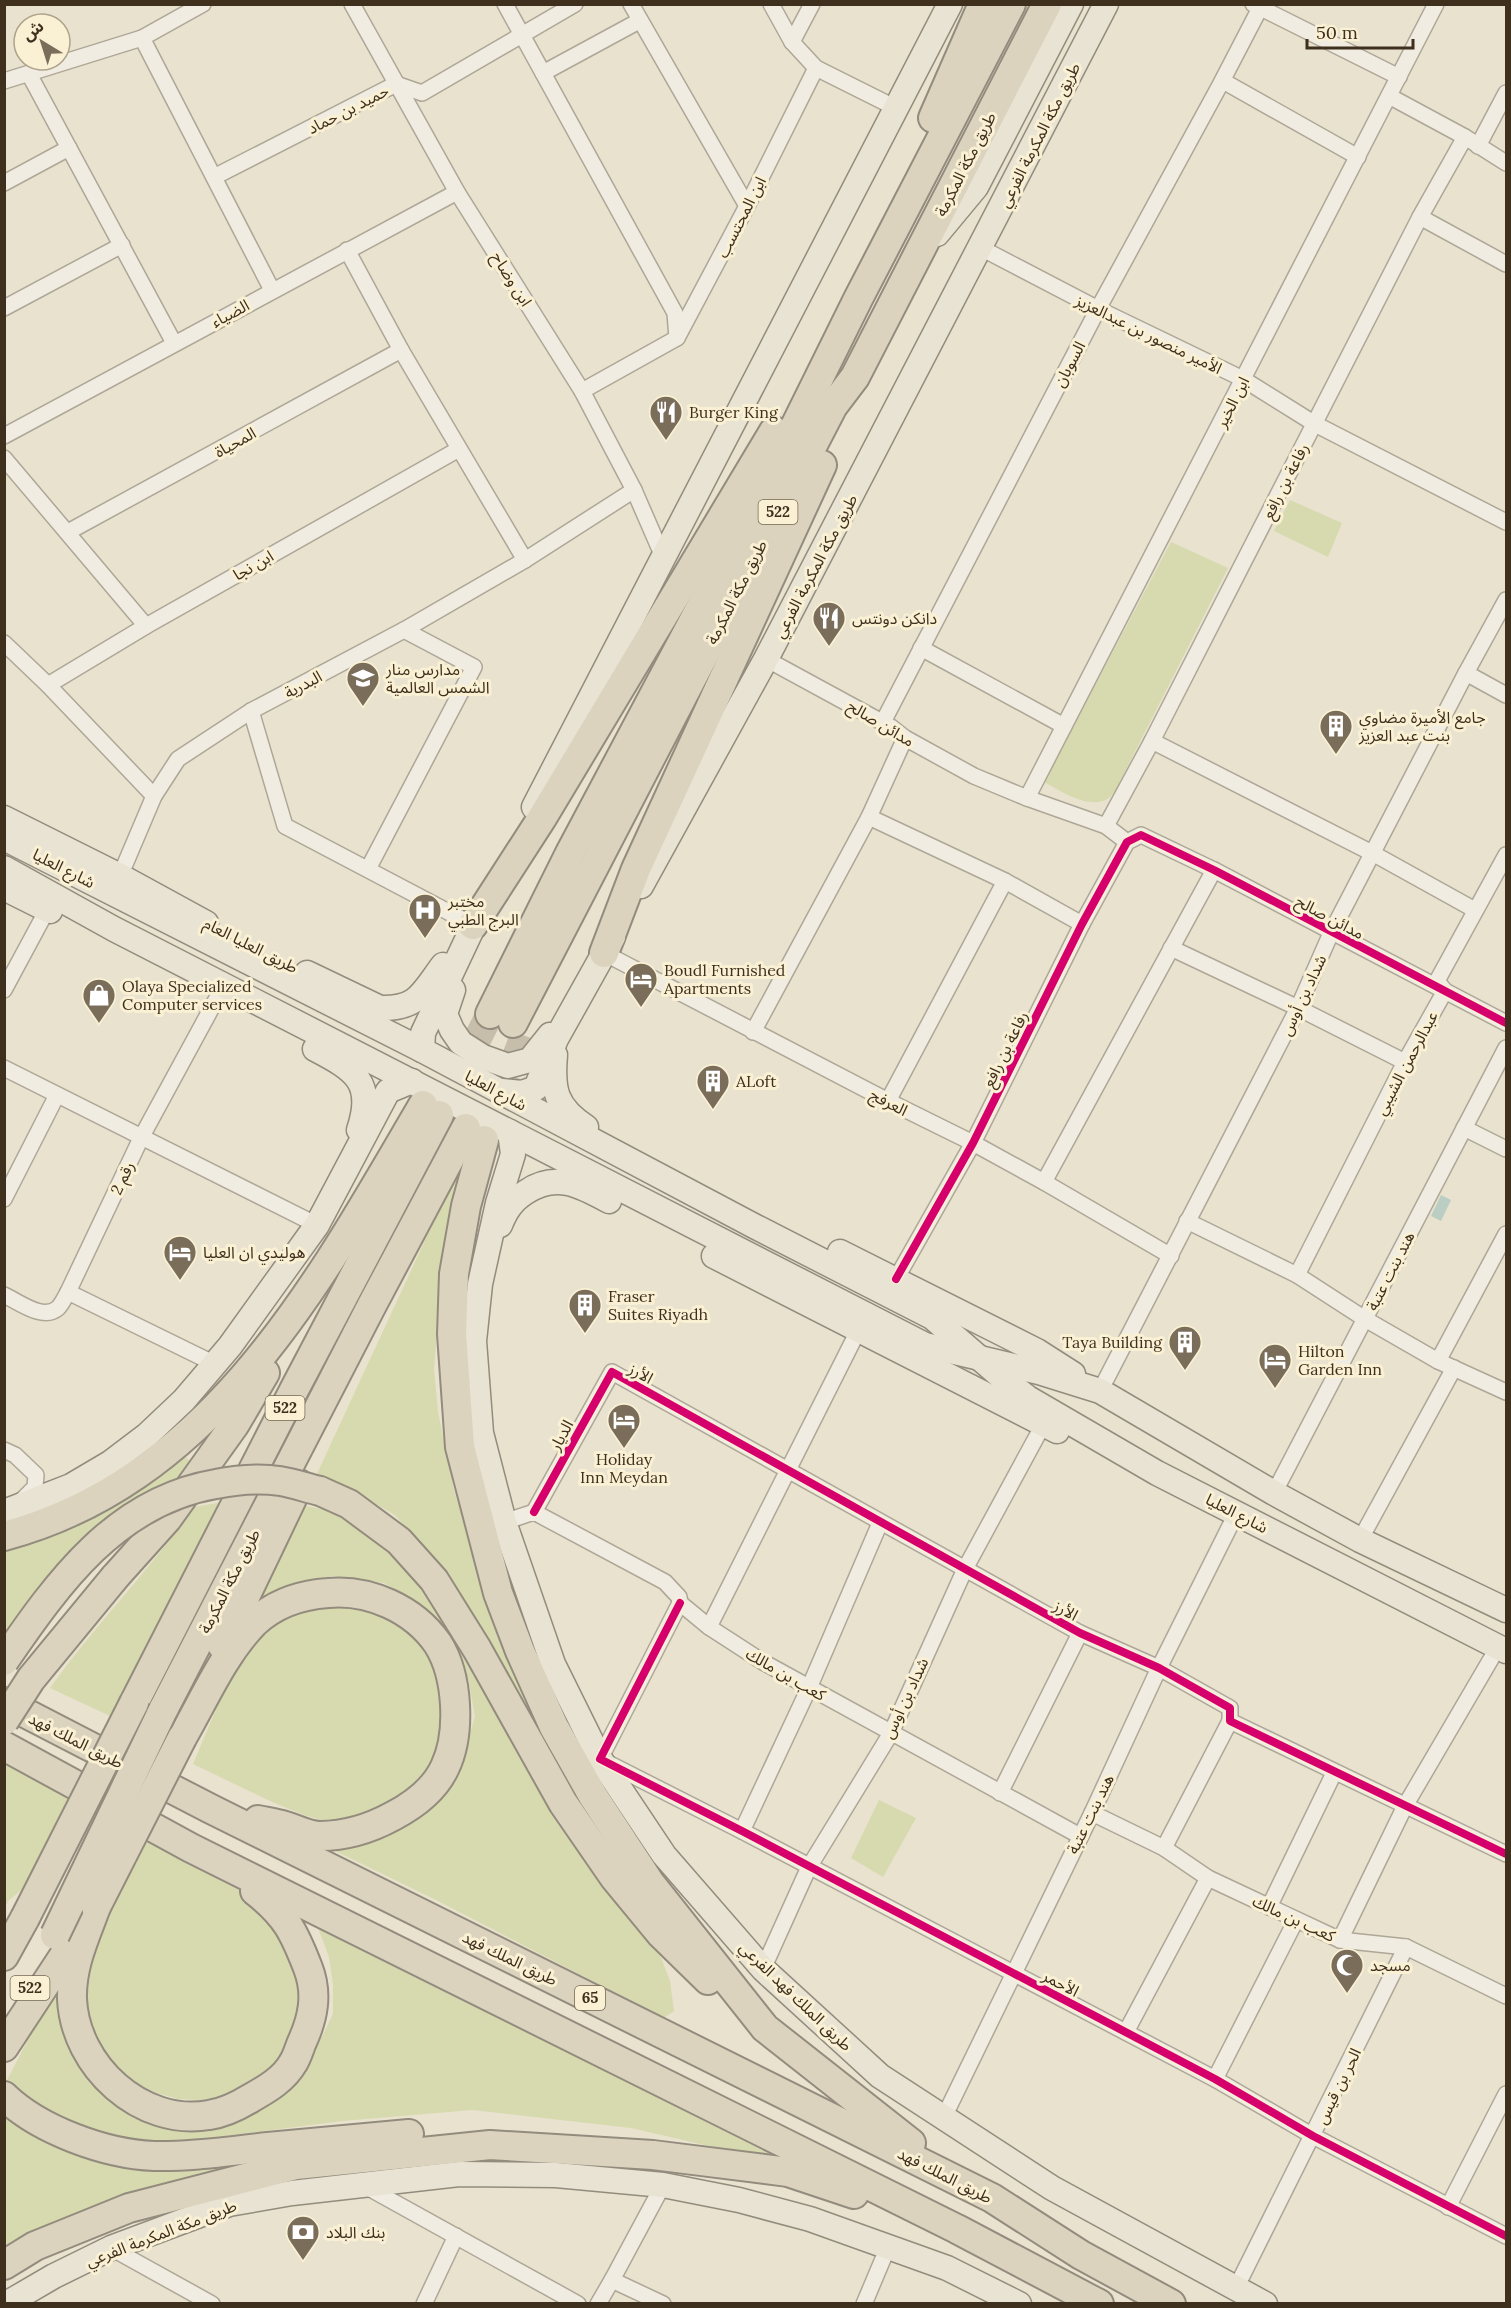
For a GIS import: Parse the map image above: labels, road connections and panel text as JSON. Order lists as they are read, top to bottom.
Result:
{
  "streets": {
    "highway": [
      "طريق مكة المكرمة",
      "522",
      "طريق الملك فهد",
      "65"
    ],
    "main road": [
      "طريق مكة المكرمة الفرعي",
      "شارع العليا",
      "طريق العليا العام",
      "طريق الملك فهد الفرعي"
    ],
    "street": [
      "حميد بن حماد",
      "ابن المحتسب",
      "ابن وضاح",
      "الضياء",
      "الأمير منصور بن عبدالعزيز",
      "السوبان",
      "ابن الخير",
      "المحياة",
      "رفاعة بن رافع",
      "ابن نجا",
      "البدرية",
      "مدائن صالح",
      "شداد بن أوس",
      "عبدالرحمن الشيبي",
      "العرفج",
      "رقم 2",
      "هند بنت عتبة",
      "الأرز",
      "الديار",
      "كعب بن مالك",
      "الأحمر",
      "الحر بن قيس"
    ]
  },
  "crossings": [
    ["حميد بن حماد", "ابن وضاح"],
    ["طريق مكة المكرمة الفرعي", "الأمير منصور بن عبدالعزيز"],
    ["طريق مكة المكرمة الفرعي", "مدائن صالح"],
    ["طريق مكة المكرمة الفرعي", "شارع العليا"],
    ["طريق مكة المكرمة الفرعي", "العرفج"],
    ["طريق مكة المكرمة", "شارع العليا"],
    ["ابن وضاح", "الضياء"],
    ["ابن وضاح", "البدرية"],
    ["الأمير منصور بن عبدالعزيز", "السوبان"],
    ["الأمير منصور بن عبدالعزيز", "ابن الخير"],
    ["الأمير منصور بن عبدالعزيز", "رفاعة بن رافع"],
    ["السوبان", "مدائن صالح"],
    ["ابن الخير", "مدائن صالح"],
    ["رفاعة بن رافع", "مدائن صالح"],
    ["رفاعة بن رافع", "العرفج"],
    ["البدرية", "طريق العليا العام"],
    ["مدائن صالح", "شداد بن أوس"],
    ["مدائن صالح", "عبدالرحمن الشيبي"],
    ["شارع العليا", "شداد بن أوس"],
    ["شارع العليا", "هند بنت عتبة"],
    ["شداد بن أوس", "العرفج"],
    ["شداد بن أوس", "الأرز"],
    ["شداد بن أوس", "كعب بن مالك"],
    ["شداد بن أوس", "الأحمر"],
    ["شداد بن أوس", "طريق الملك فهد الفرعي"],
    ["هند بنت عتبة", "الأرز"],
    ["هند بنت عتبة", "كعب بن مالك"],
    ["هند بنت عتبة", "الأحمر"],
    ["هند بنت عتبة", "طريق الملك فهد الفرعي"],
    ["الأرز", "الديار"],
    ["الديار", "كعب بن مالك"],
    ["كعب بن مالك", "الحر بن قيس"],
    ["الأحمر", "طريق الملك فهد الفرعي"],
    ["الأحمر", "الحر بن قيس"],
    ["طريق الملك فهد الفرعي", "الحر بن قيس"]
  ],
  "places": {
    "restaurant": ["Burger King", "دانكن دونتس"],
    "school or university": ["مدارس منار الشمس العالمية"],
    "building": [
      "جامع الأميرة مضاوي بنت عبد العزيز",
      "ALoft",
      "Fraser Suites Riyadh",
      "Taya Building"
    ],
    "hospital": ["مختبر البرج الطبي"],
    "hotel": [
      "Boudl Furnished Apartments",
      "هوليدي ان العليا",
      "Hilton Garden Inn",
      "Holiday Inn Meydan"
    ],
    "shop": ["Olaya Specialized Computer services"],
    "mosque": ["مسجد"],
    "bank": ["بنك البلاد"]
  },
  "scale_bar": "50 m",
  "north": "top left"
}
